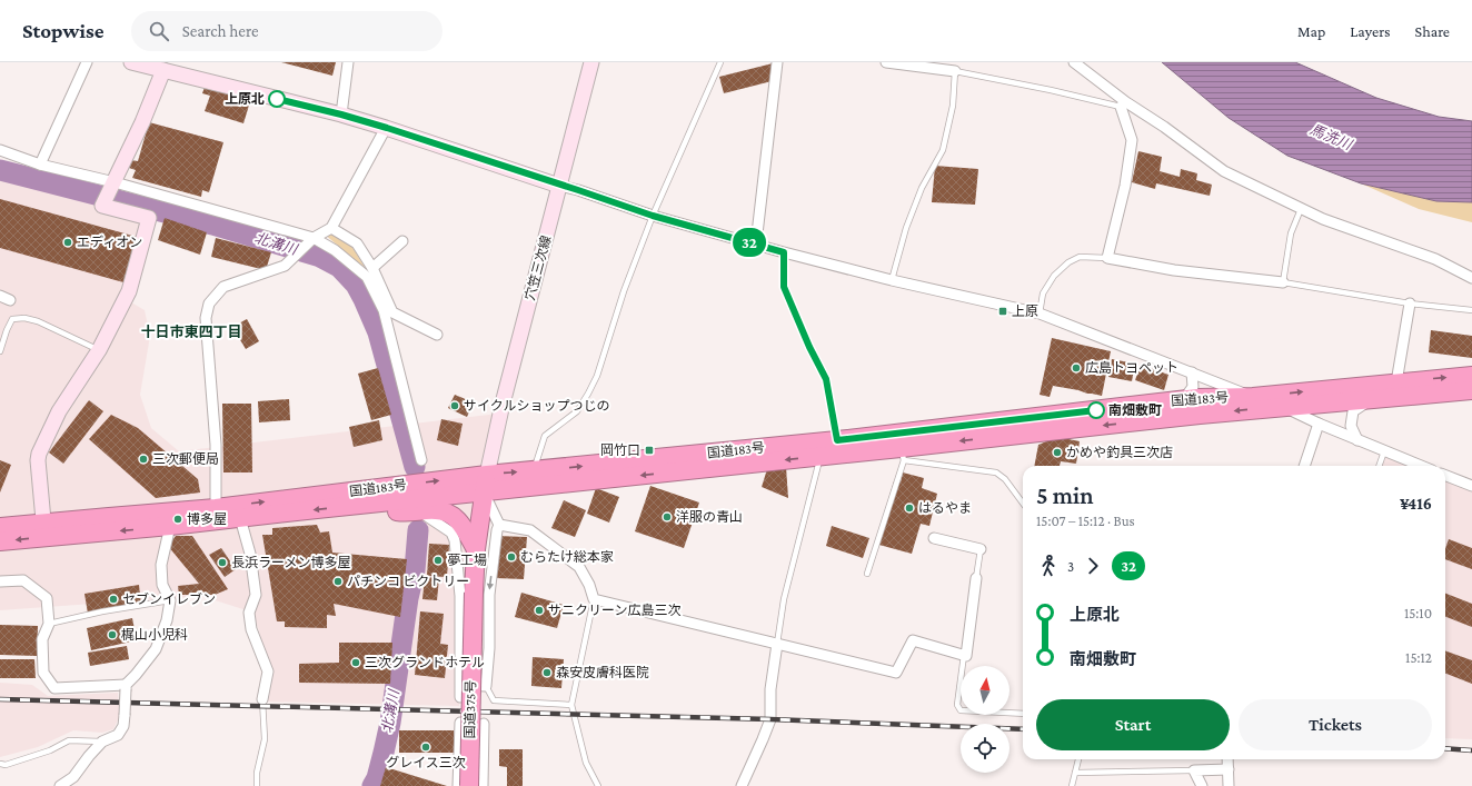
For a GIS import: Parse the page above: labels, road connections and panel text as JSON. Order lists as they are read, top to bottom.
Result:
{
  "streets": {
    "highway": ["国道183号", "国道375号"],
    "street": ["穴笠三次線"]
  },
  "crossings": [
    ["穴笠三次線", "国道183号"],
    ["穴笠三次線", "国道375号"],
    ["国道183号", "国道375号"]
  ],
  "districts": ["十日市東四丁目"],
  "water": ["馬洗川", "北溝川"],
  "places": {
    "other": [
      "上原北",
      "エディオン",
      "広島トヨペット",
      "サイクルショップつじの",
      "南畑敷町",
      "かめや釣具三次店",
      "三次郵便局",
      "はるやま",
      "洋服の青山",
      "博多屋",
      "むらたけ総本家",
      "夢工場",
      "長浜ラーメン博多屋",
      "パチンコ ビクトリー",
      "セブンイレブン",
      "サニクリーン広島三次",
      "梶山小児科",
      "三次グランドホテル",
      "森安皮膚科医院",
      "グレイス三次"
    ],
    "transit": ["上原", "岡竹口"]
  },
  "lines": ["bus line 32"],
  "north": "top",
  "page": {
    "header": "Stopwise",
    "search": "Search here",
    "nav": ["Map", "Layers", "Share"],
    "on_map": "32",
    "heading": ["5 min", "15:07 – 15:12 · Bus", "¥416"],
    "legs": ["3", "32"],
    "list": [
      {
        "name": "上原北",
        "value": "15:10"
      },
      {
        "name": "南畑敷町",
        "value": "15:12"
      }
    ],
    "buttons": ["Start", "Tickets"]
  }
}
